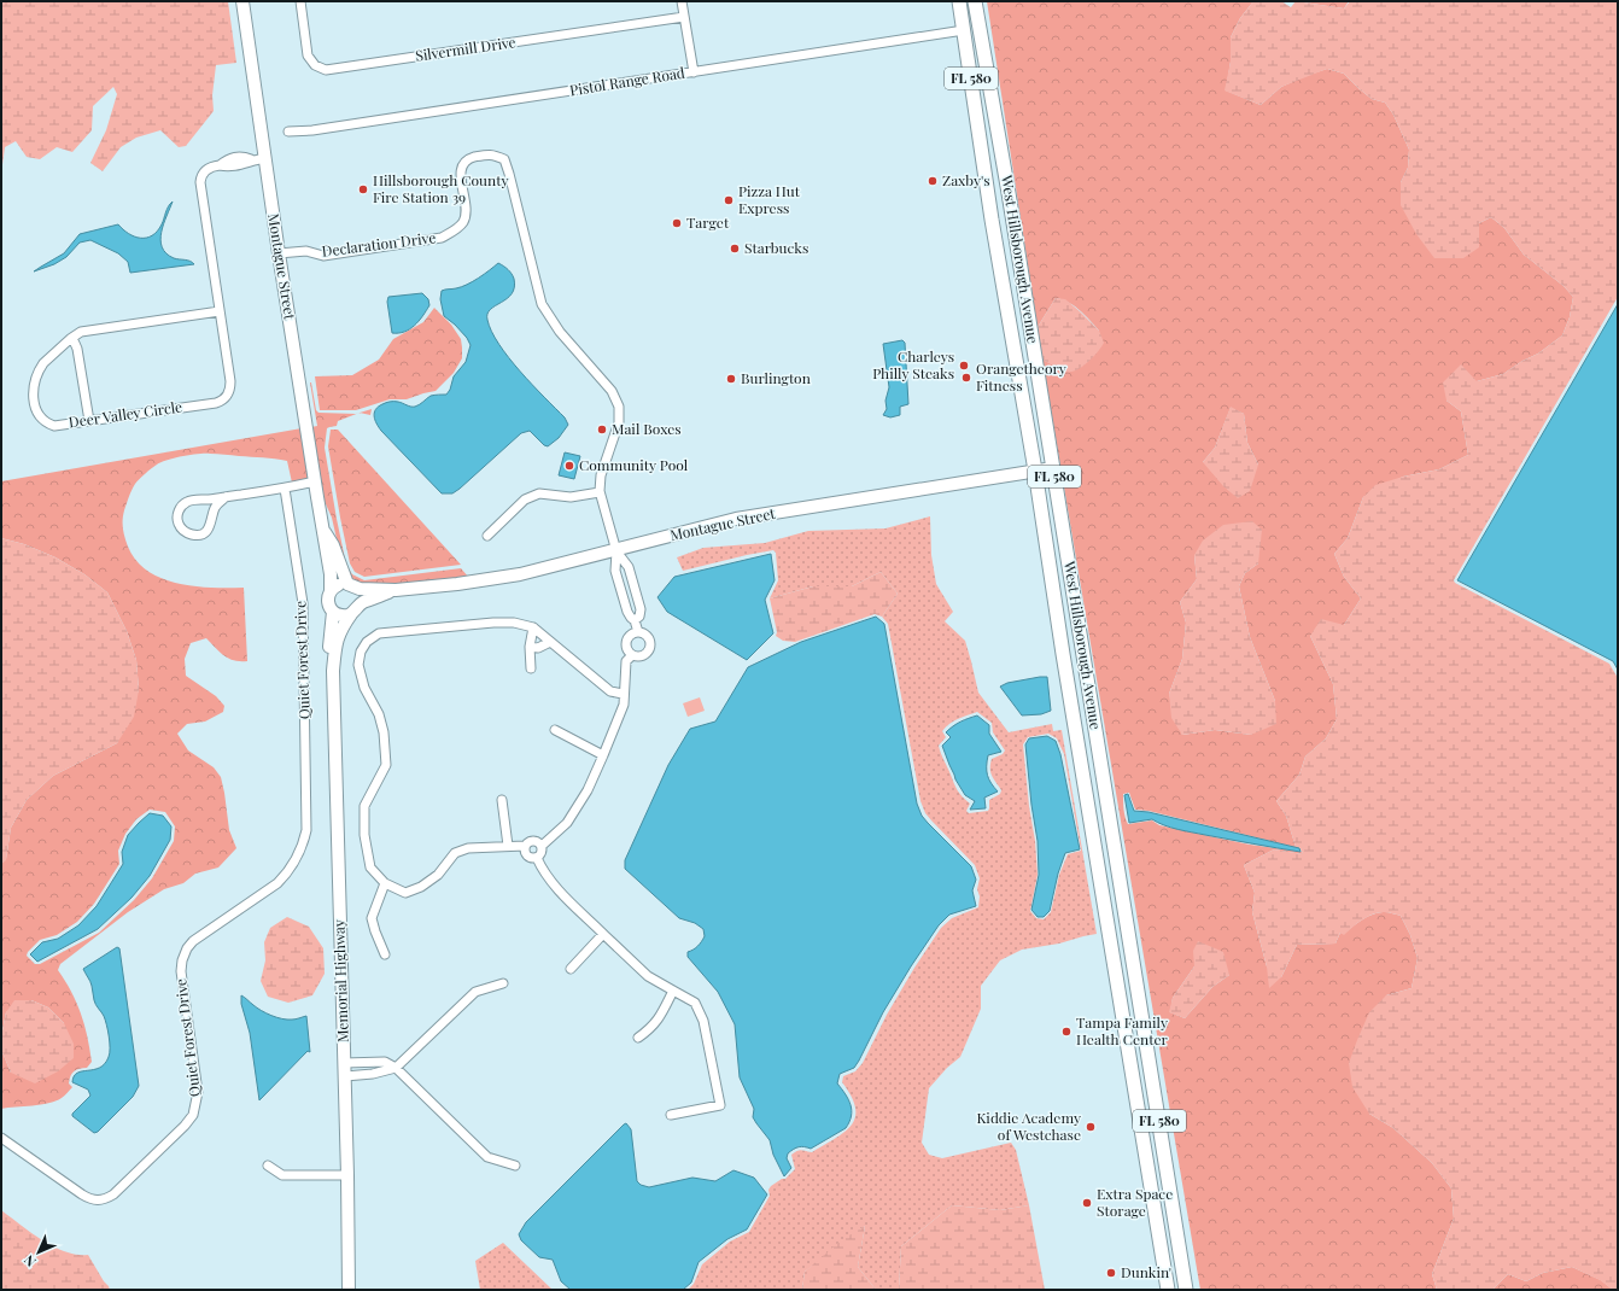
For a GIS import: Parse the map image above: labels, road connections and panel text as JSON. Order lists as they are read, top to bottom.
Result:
{
  "streets": {
    "main road": ["FL 580", "West Hillsborough Avenue"],
    "street": [
      "Silvermill Drive",
      "Pistol Range Road",
      "Declaration Drive",
      "Montague Street",
      "Deer Valley Circle",
      "Quiet Forest Drive",
      "Memorial Highway"
    ]
  },
  "crossings": [
    ["Pistol Range Road", "West Hillsborough Avenue"],
    ["Declaration Drive", "Montague Street"],
    ["West Hillsborough Avenue", "Montague Street"],
    ["Montague Street", "Deer Valley Circle"],
    ["Montague Street", "Memorial Highway"]
  ],
  "places": [
    "Zaxby's",
    "Hillsborough County Fire Station 39",
    "Pizza Hut Express",
    "Target",
    "Starbucks",
    "Charleys Philly Steaks",
    "Orangetheory Fitness",
    "Burlington",
    "Mail Boxes",
    "Community Pool",
    "Tampa Family Health Center",
    "Kiddie Academy of Westchase",
    "Extra Space Storage",
    "Dunkin'"
  ],
  "north": "bottom left"
}
